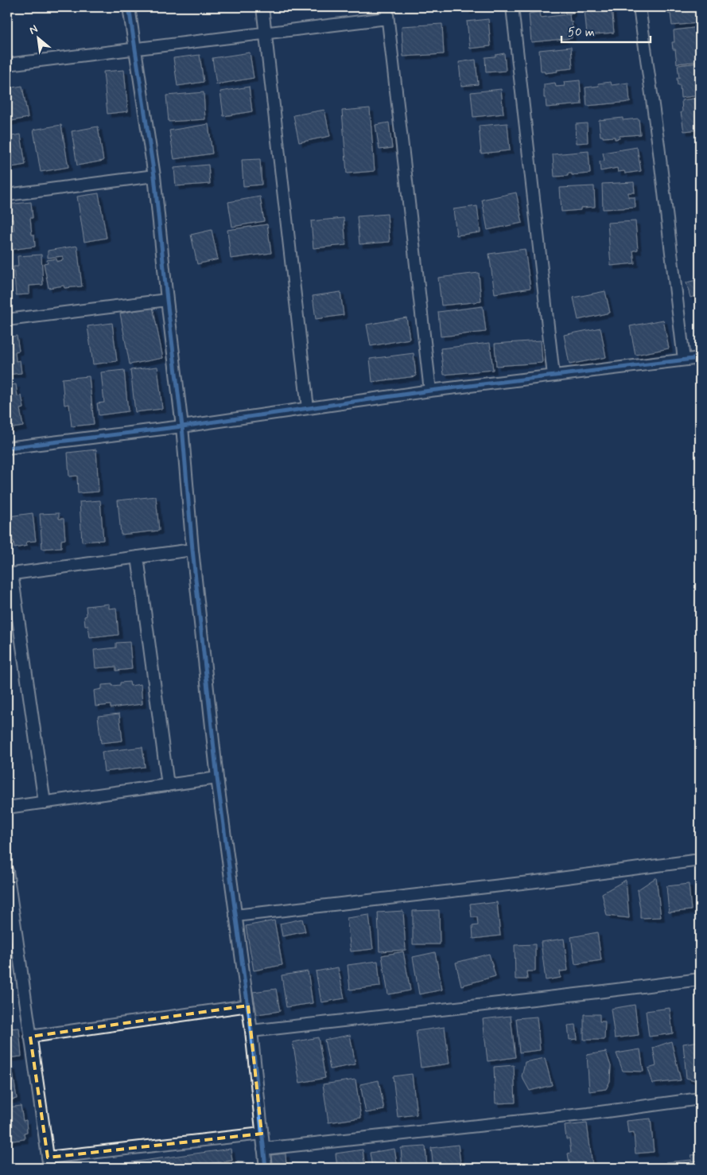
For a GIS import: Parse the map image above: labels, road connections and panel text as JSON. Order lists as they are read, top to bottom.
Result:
{
  "scale_bar": "50 m",
  "north": "top left"
}
